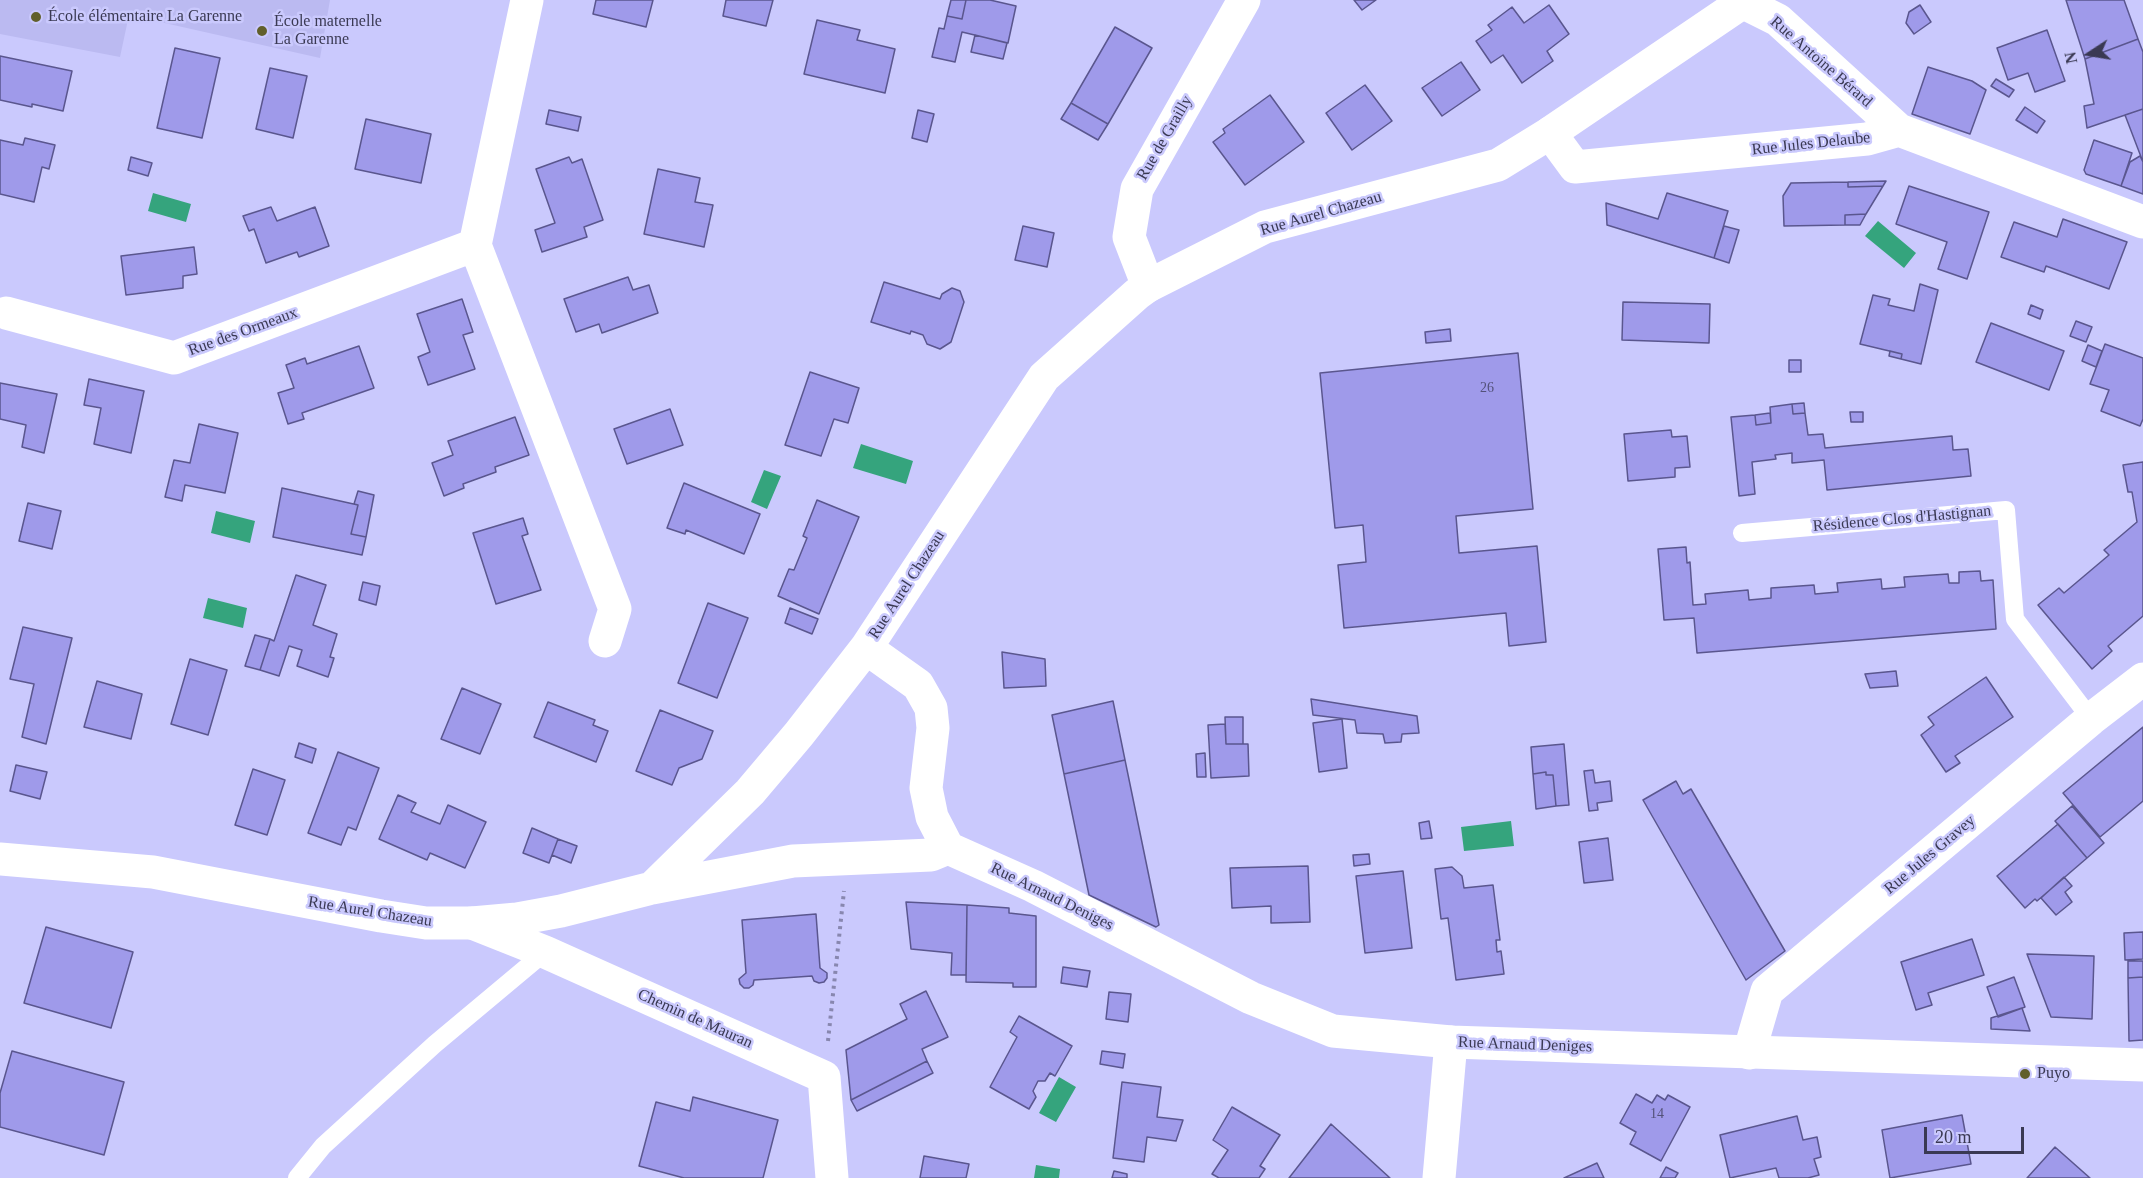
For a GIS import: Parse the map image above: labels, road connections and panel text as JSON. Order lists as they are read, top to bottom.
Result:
{
  "streets": {
    "street": [
      "Rue Antoine Bérard",
      "Rue de Grailly",
      "Rue Jules Delaube",
      "Rue Aurel Chazeau",
      "Rue des Ormeaux",
      "Rue Jules Gravey",
      "Rue Arnaud Deniges",
      "Chemin de Mauran"
    ],
    "lane": ["Résidence Clos d'Hastignan"]
  },
  "crossings": [
    ["Rue Antoine Bérard", "Rue Jules Delaube"],
    ["Rue Antoine Bérard", "Rue Aurel Chazeau"],
    ["Rue de Grailly", "Rue Aurel Chazeau"],
    ["Rue Jules Delaube", "Rue Aurel Chazeau"],
    ["Rue Aurel Chazeau", "Chemin de Mauran"],
    ["Résidence Clos d'Hastignan", "Rue Jules Gravey"],
    ["Rue Jules Gravey", "Rue Arnaud Deniges"]
  ],
  "places": ["École élémentaire La Garenne", "École maternelle La Garenne", "Puyo"],
  "house_numbers": ["26", "14"],
  "scale_bar": "20 m",
  "north": "left"
}
